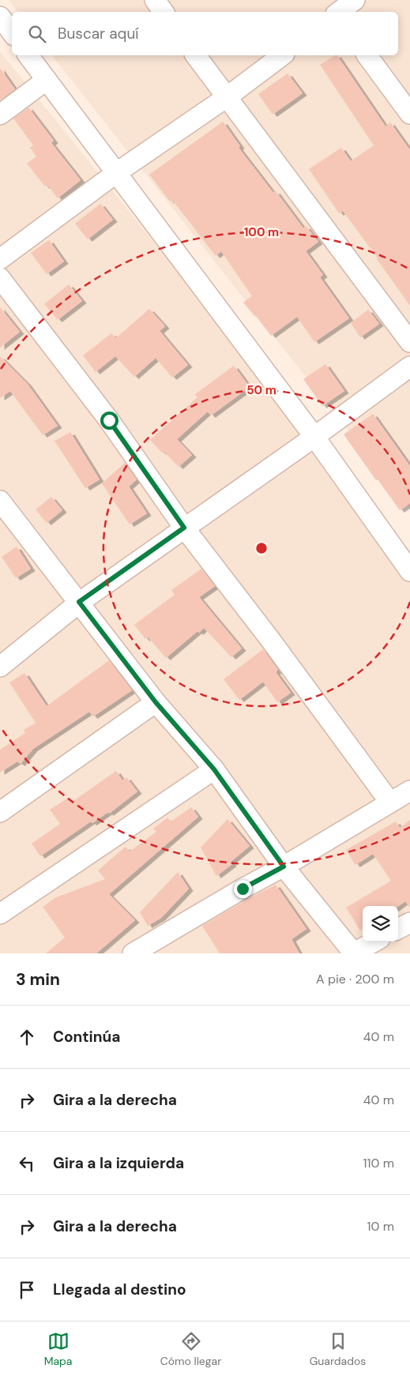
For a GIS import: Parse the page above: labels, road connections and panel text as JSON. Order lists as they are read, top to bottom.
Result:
{
  "page": {
    "search": "Buscar aquí",
    "heading": ["3 min", "A pie · 200 m"],
    "list": [
      ["Continúa", "40 m"],
      ["Gira a la derecha", "40 m"],
      ["Gira a la izquierda", "110 m"],
      ["Gira a la derecha", "10 m"],
      "Llegada al destino"
    ],
    "nav": ["Mapa", "Cómo llegar", "Guardados"]
  },
  "rings": ["100 m", "50 m"]
}
